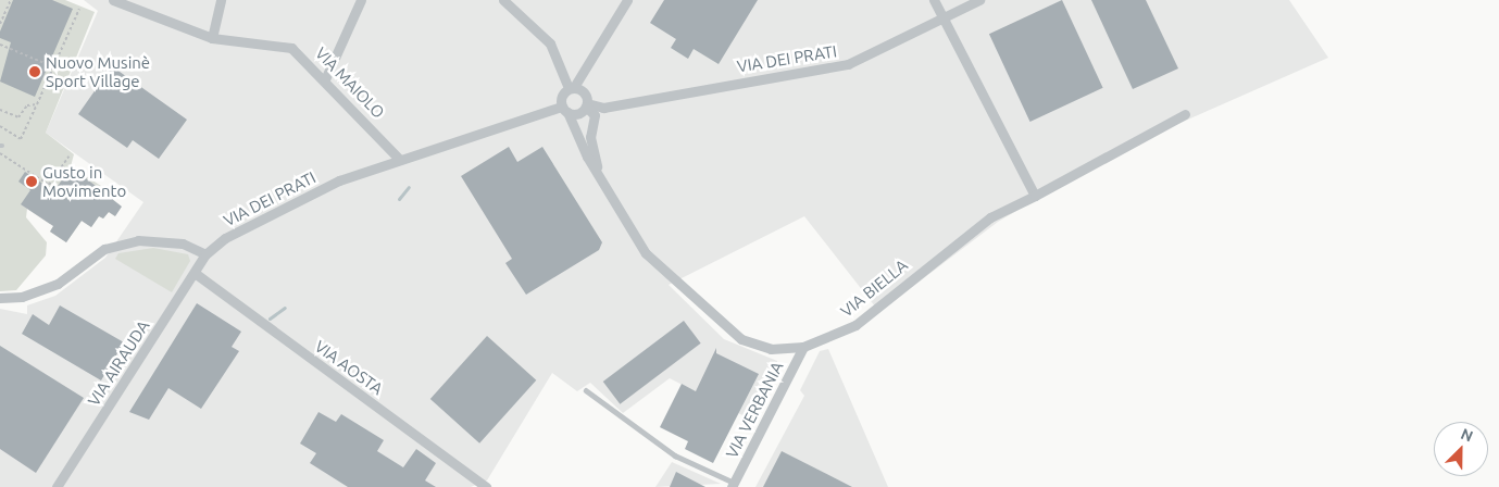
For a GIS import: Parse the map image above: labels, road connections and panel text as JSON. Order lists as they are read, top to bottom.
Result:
{
  "streets": {
    "street": [
      "VIA DEI PRATI",
      "VIA MAIOLO",
      "VIA BIELLA",
      "VIA AIRAUDA",
      "VIA AOSTA",
      "VIA VERBANIA"
    ]
  },
  "crossings": [
    ["VIA DEI PRATI", "VIA MAIOLO"],
    ["VIA DEI PRATI", "VIA BIELLA"],
    ["VIA DEI PRATI", "VIA AIRAUDA"],
    ["VIA BIELLA", "VIA VERBANIA"],
    ["VIA AIRAUDA", "VIA AOSTA"]
  ],
  "places": ["Nuovo Musinè Sport Village", "Gusto in Movimento"],
  "north": "top right"
}
